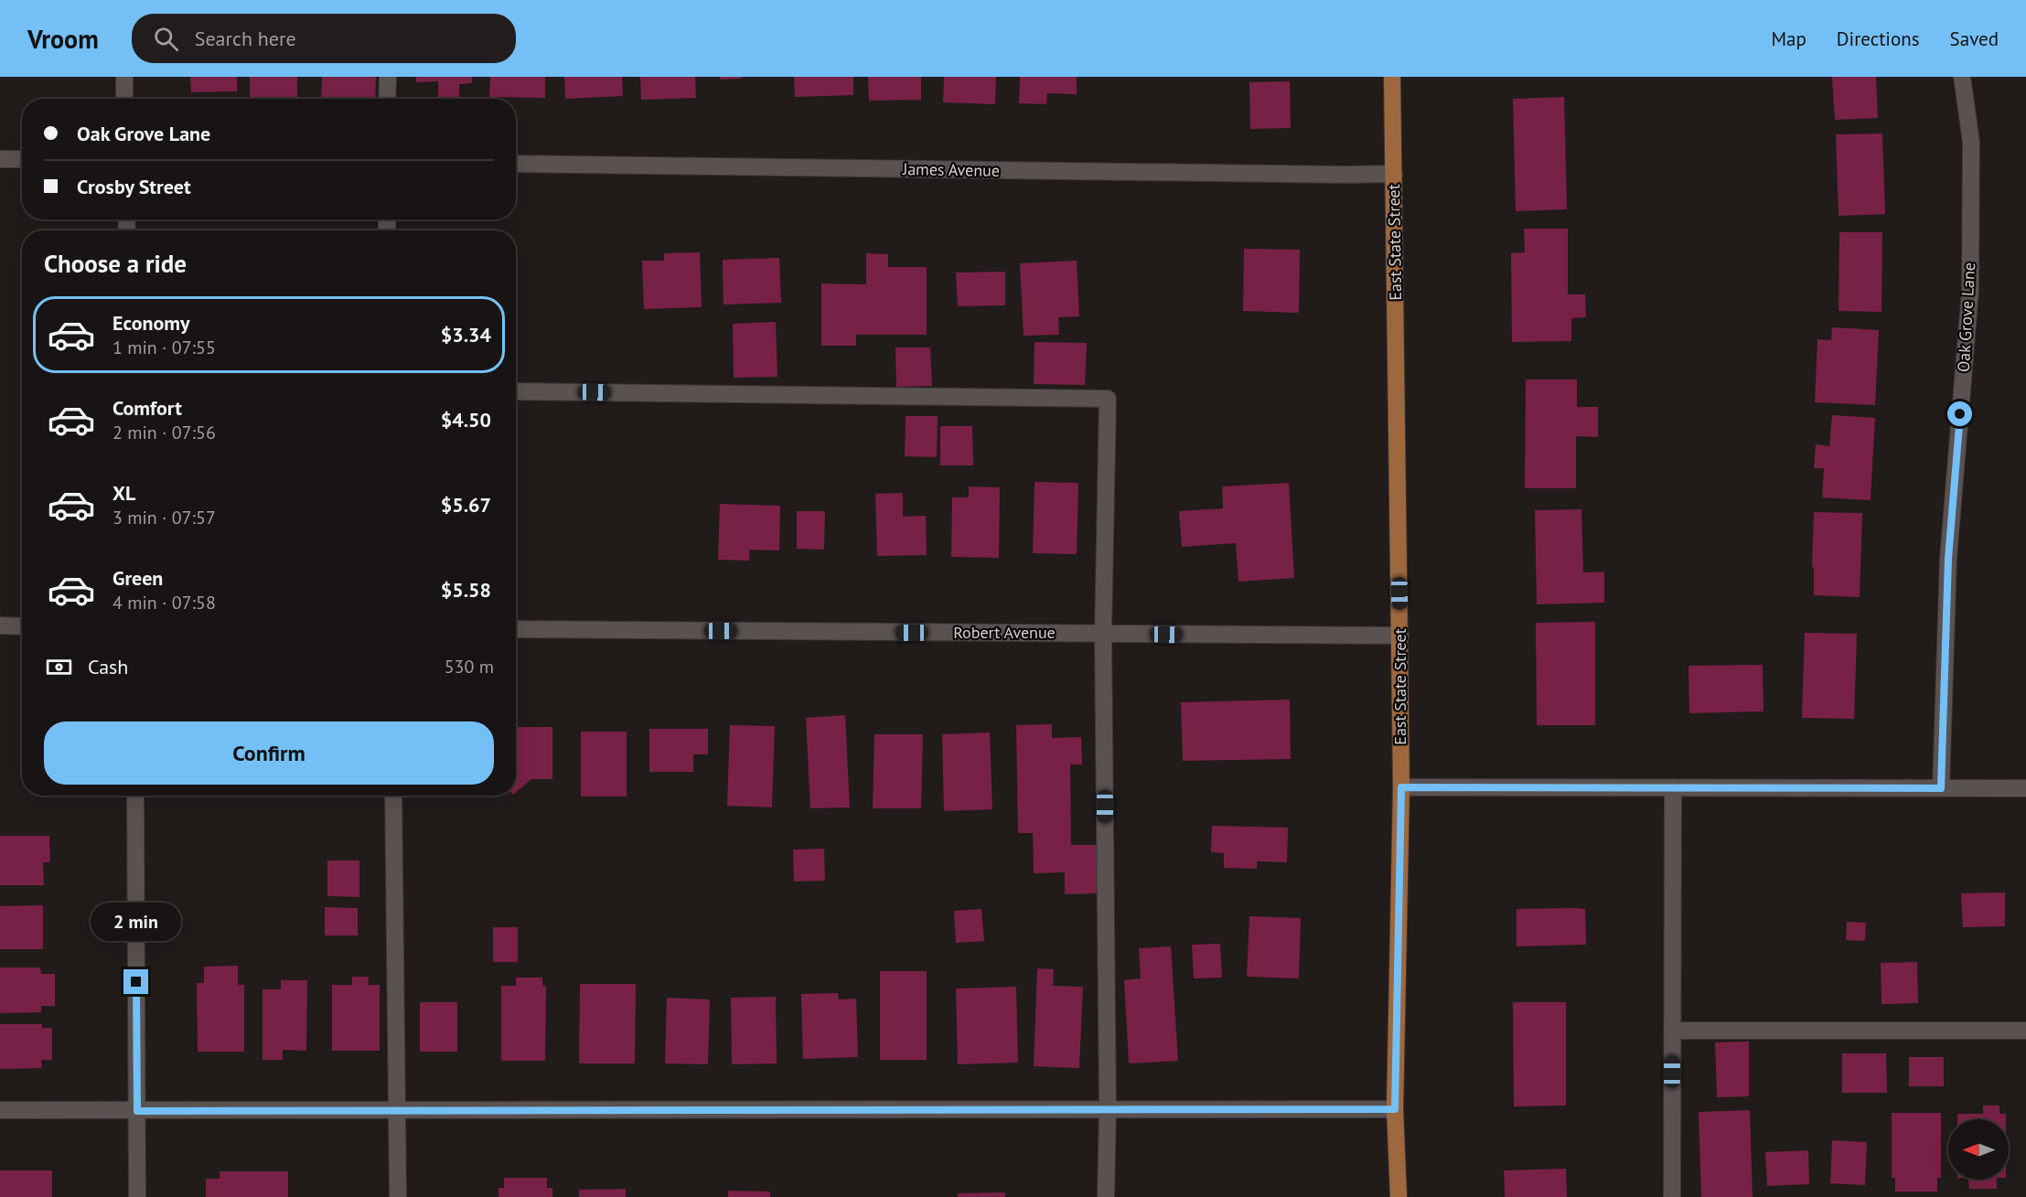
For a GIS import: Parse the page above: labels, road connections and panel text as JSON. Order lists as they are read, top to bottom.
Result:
{
  "streets": {
    "main road": ["East State Street"],
    "street": ["James Avenue", "Oak Grove Lane", "Robert Avenue"]
  },
  "crossings": [
    ["James Avenue", "East State Street"],
    ["East State Street", "Robert Avenue"]
  ],
  "north": "left",
  "page": {
    "header": "Vroom",
    "search": "Search here",
    "nav": ["Map", "Directions", "Saved"],
    "banner": ["Oak Grove Lane", "Crosby Street"],
    "heading": "Choose a ride",
    "list": [
      {
        "name": "Economy",
        "note": "1 min · 07:55",
        "value": "$3.34"
      },
      {
        "name": "Comfort",
        "note": "2 min · 07:56",
        "value": "$4.50"
      },
      {
        "name": "XL",
        "note": "3 min · 07:57",
        "value": "$5.67"
      },
      {
        "name": "Green",
        "note": "4 min · 07:58",
        "value": "$5.58"
      }
    ],
    "pay": ["Cash", "530 m"],
    "buttons": "Confirm",
    "bubble": "2 min"
  }
}
